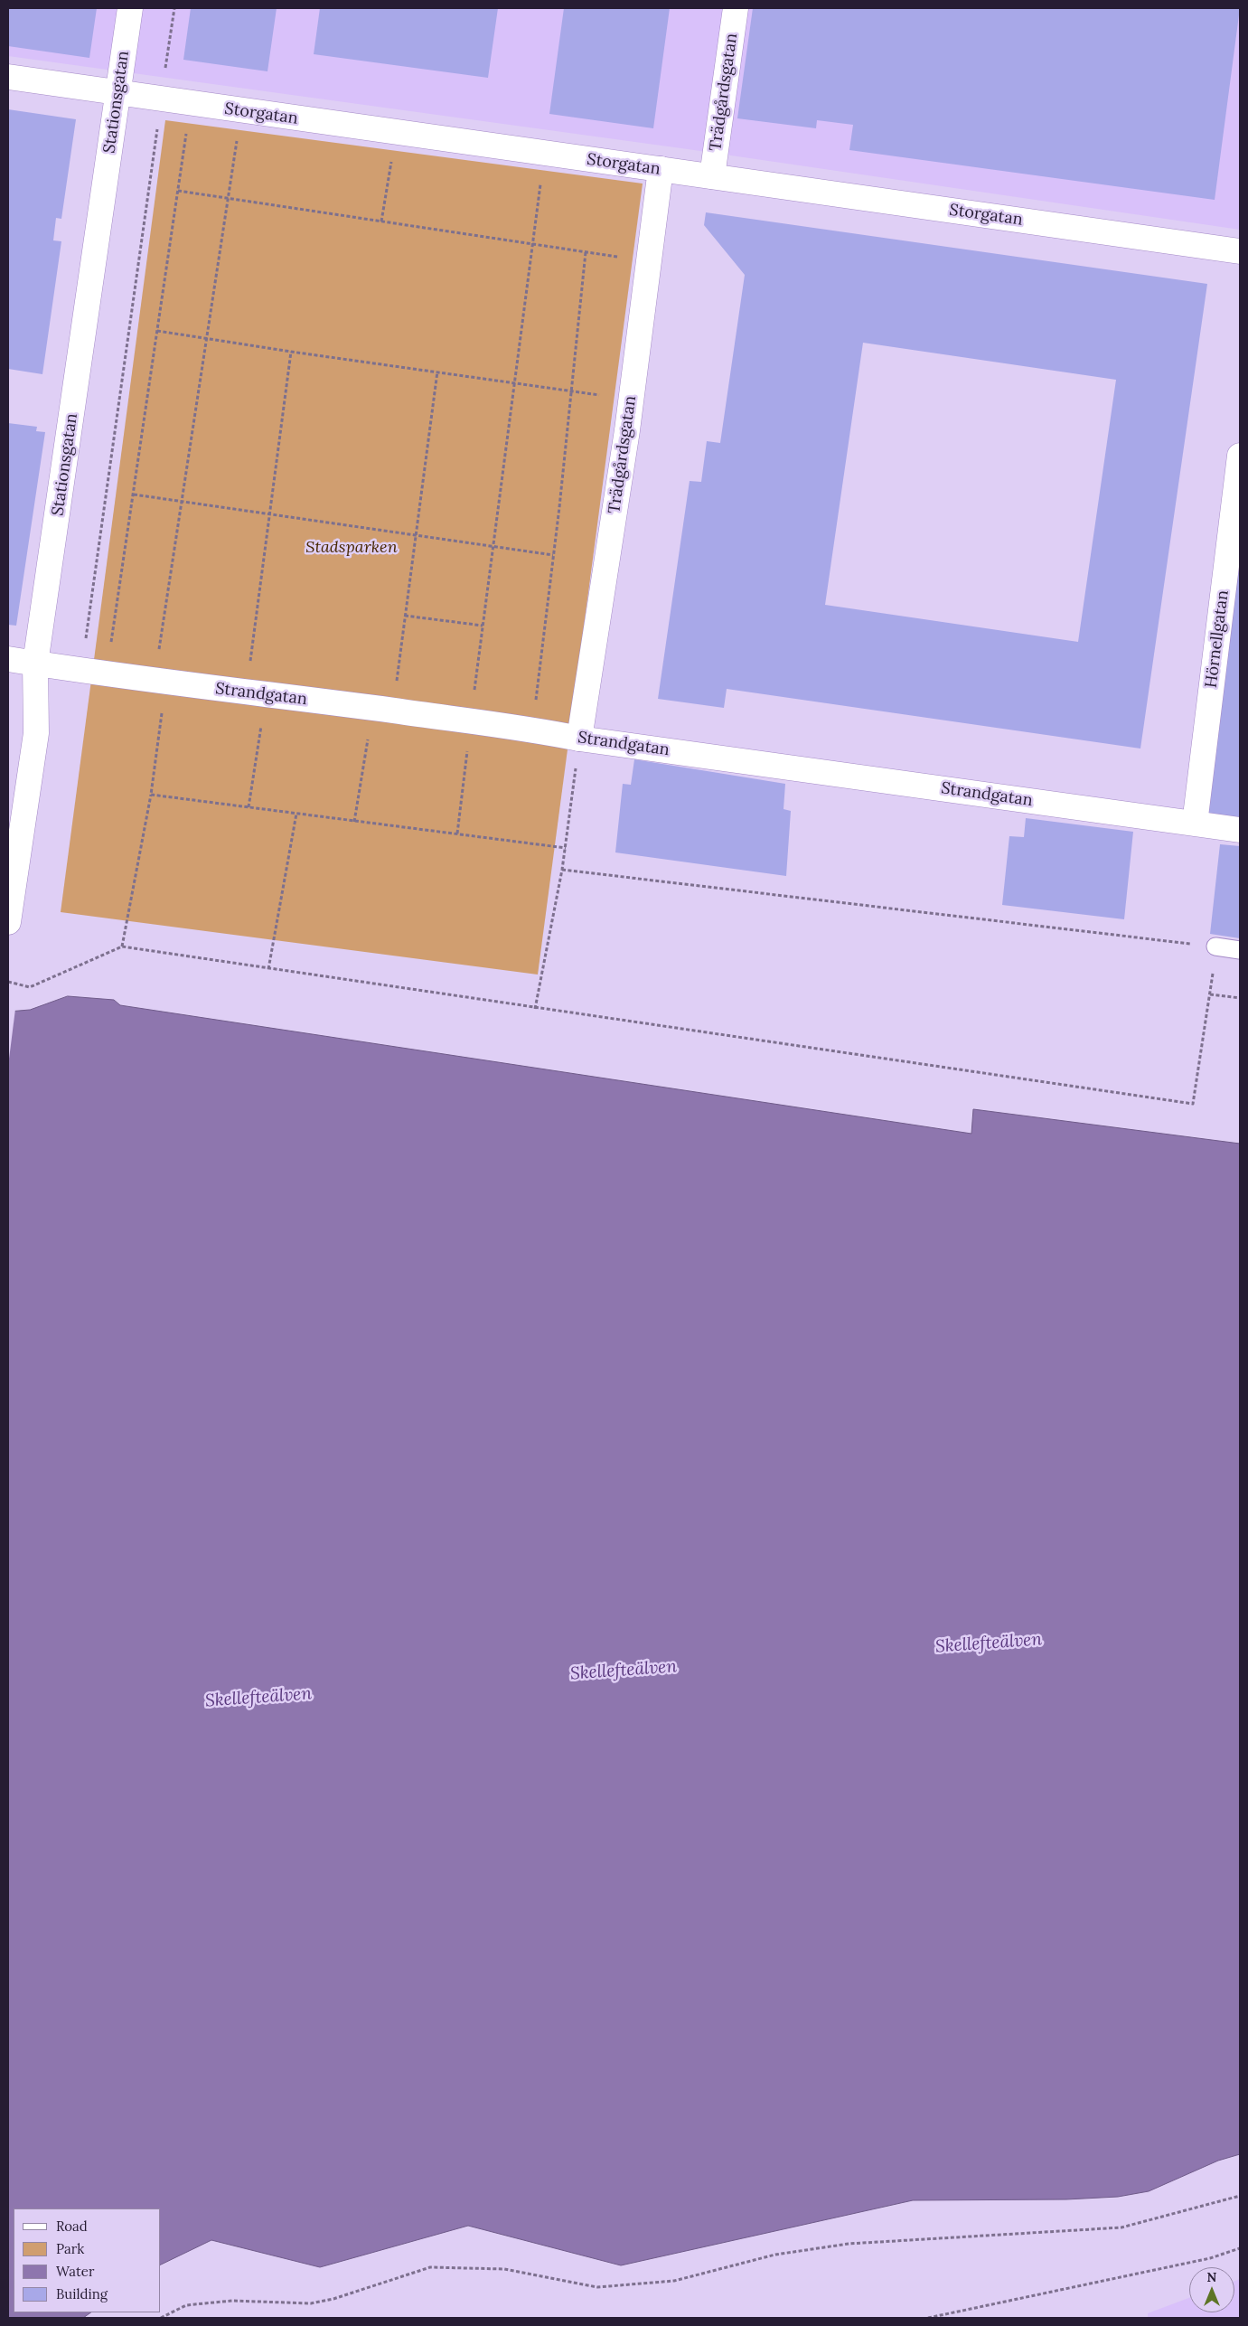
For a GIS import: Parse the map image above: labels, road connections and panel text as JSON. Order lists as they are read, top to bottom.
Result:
{
  "streets": {
    "street": [
      "Trädgårdsgatan",
      "Stationsgatan",
      "Storgatan",
      "Hörnellgatan",
      "Strandgatan"
    ]
  },
  "crossings": [
    ["Trädgårdsgatan", "Storgatan"],
    ["Trädgårdsgatan", "Strandgatan"],
    ["Stationsgatan", "Storgatan"],
    ["Stationsgatan", "Strandgatan"],
    ["Hörnellgatan", "Strandgatan"]
  ],
  "water": ["Skellefteälven"],
  "parks": ["Stadsparken"],
  "legend": [
    "Road",
    "Park",
    "Water",
    "Building"
  ],
  "north": "top"
}
